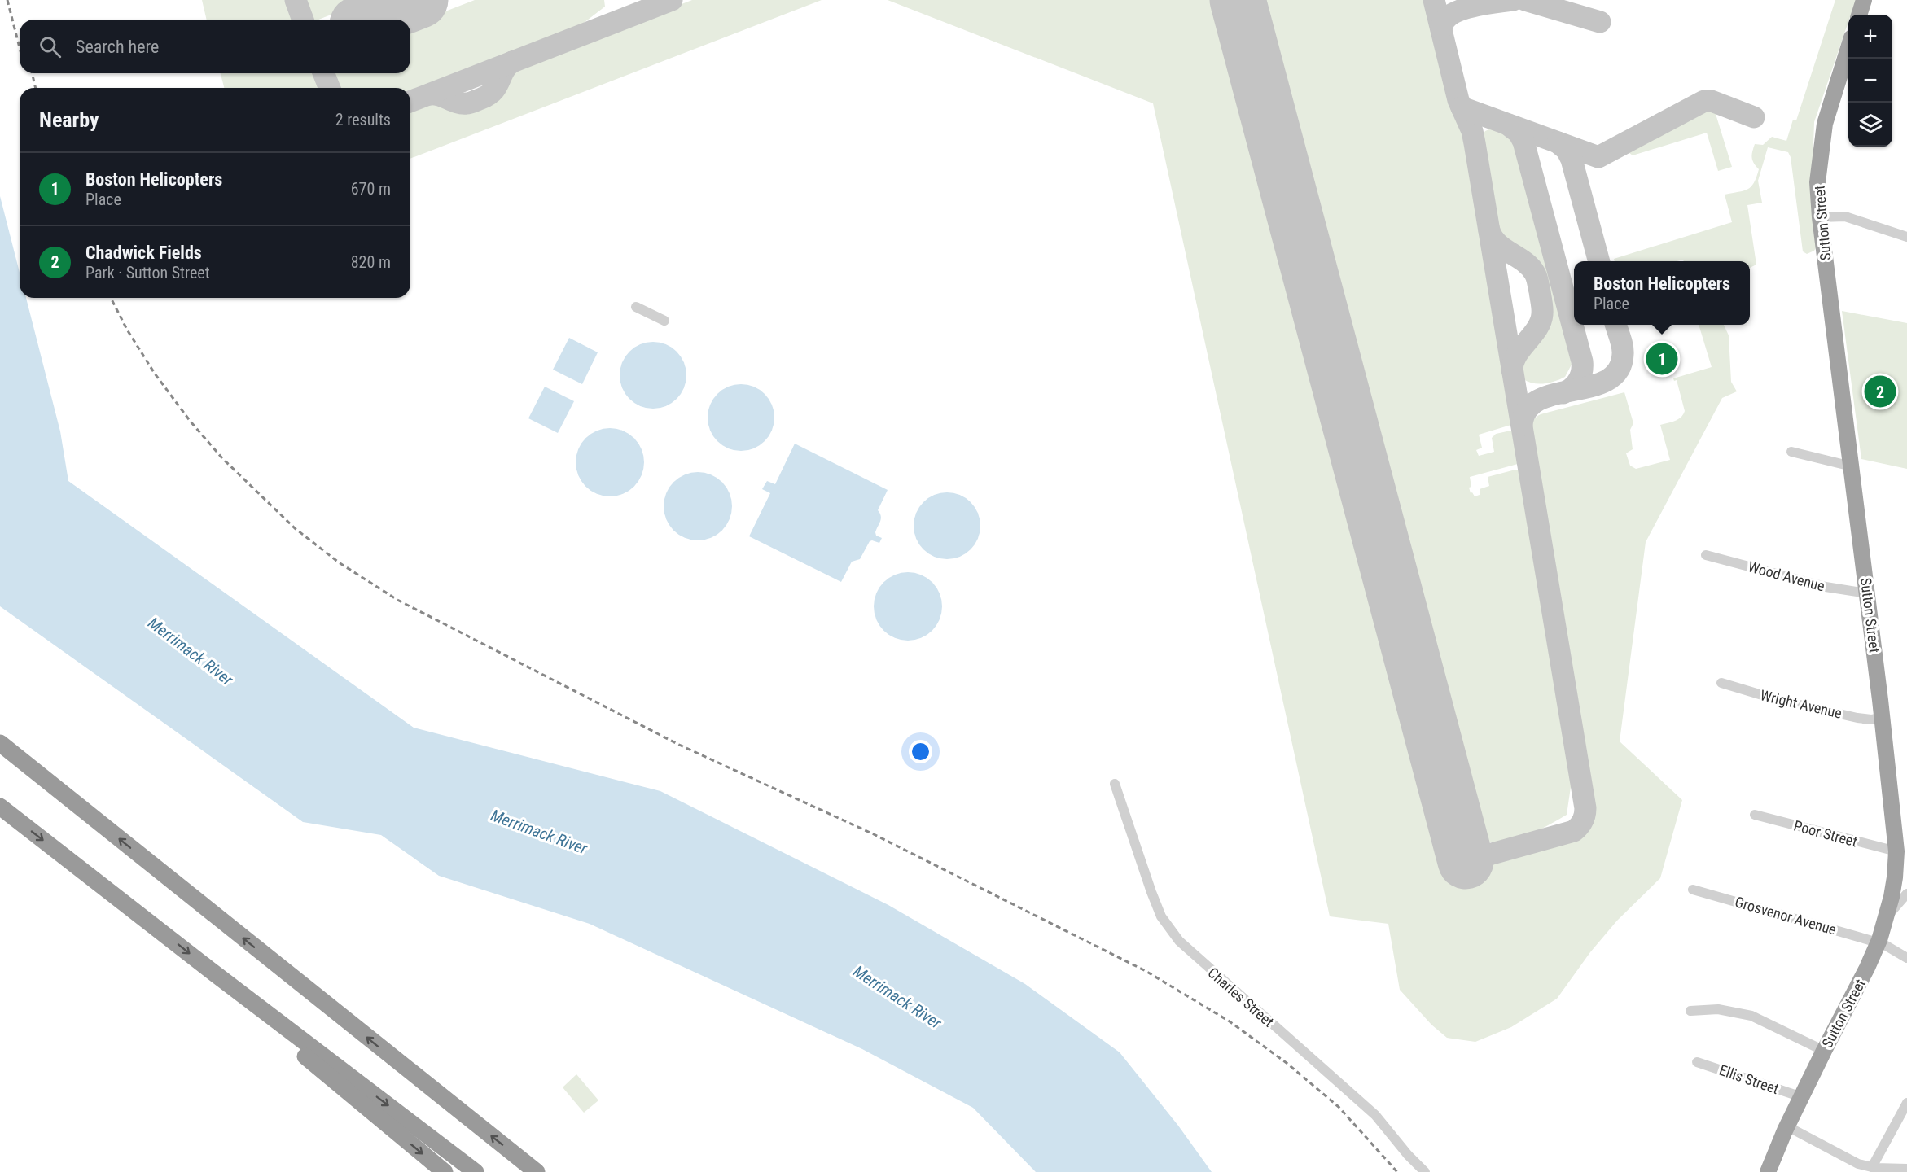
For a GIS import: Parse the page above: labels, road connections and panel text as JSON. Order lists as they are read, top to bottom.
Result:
{
  "streets": {
    "highway": ["Sutton Street"],
    "street": [
      "Wood Avenue",
      "Wright Avenue",
      "Poor Street",
      "Grosvenor Avenue",
      "Charles Street",
      "Ellis Street"
    ]
  },
  "crossings": [
    ["Sutton Street", "Wood Avenue"],
    ["Sutton Street", "Wright Avenue"],
    ["Sutton Street", "Poor Street"],
    ["Sutton Street", "Grosvenor Avenue"],
    ["Sutton Street", "Ellis Street"]
  ],
  "water": ["Merrimack River"],
  "page": {
    "map_buttons": ["+", "−"],
    "search": "Search here",
    "heading": ["Nearby", "2 results"],
    "list": [
      {
        "mark": "1",
        "name": "Boston Helicopters",
        "note": "Place",
        "value": "670 m"
      },
      {
        "mark": "2",
        "name": "Chadwick Fields",
        "note": "Park · Sutton Street",
        "value": "820 m"
      }
    ],
    "popup": ["Boston Helicopters", "Place"],
    "pins": ["1", "2"]
  }
}
